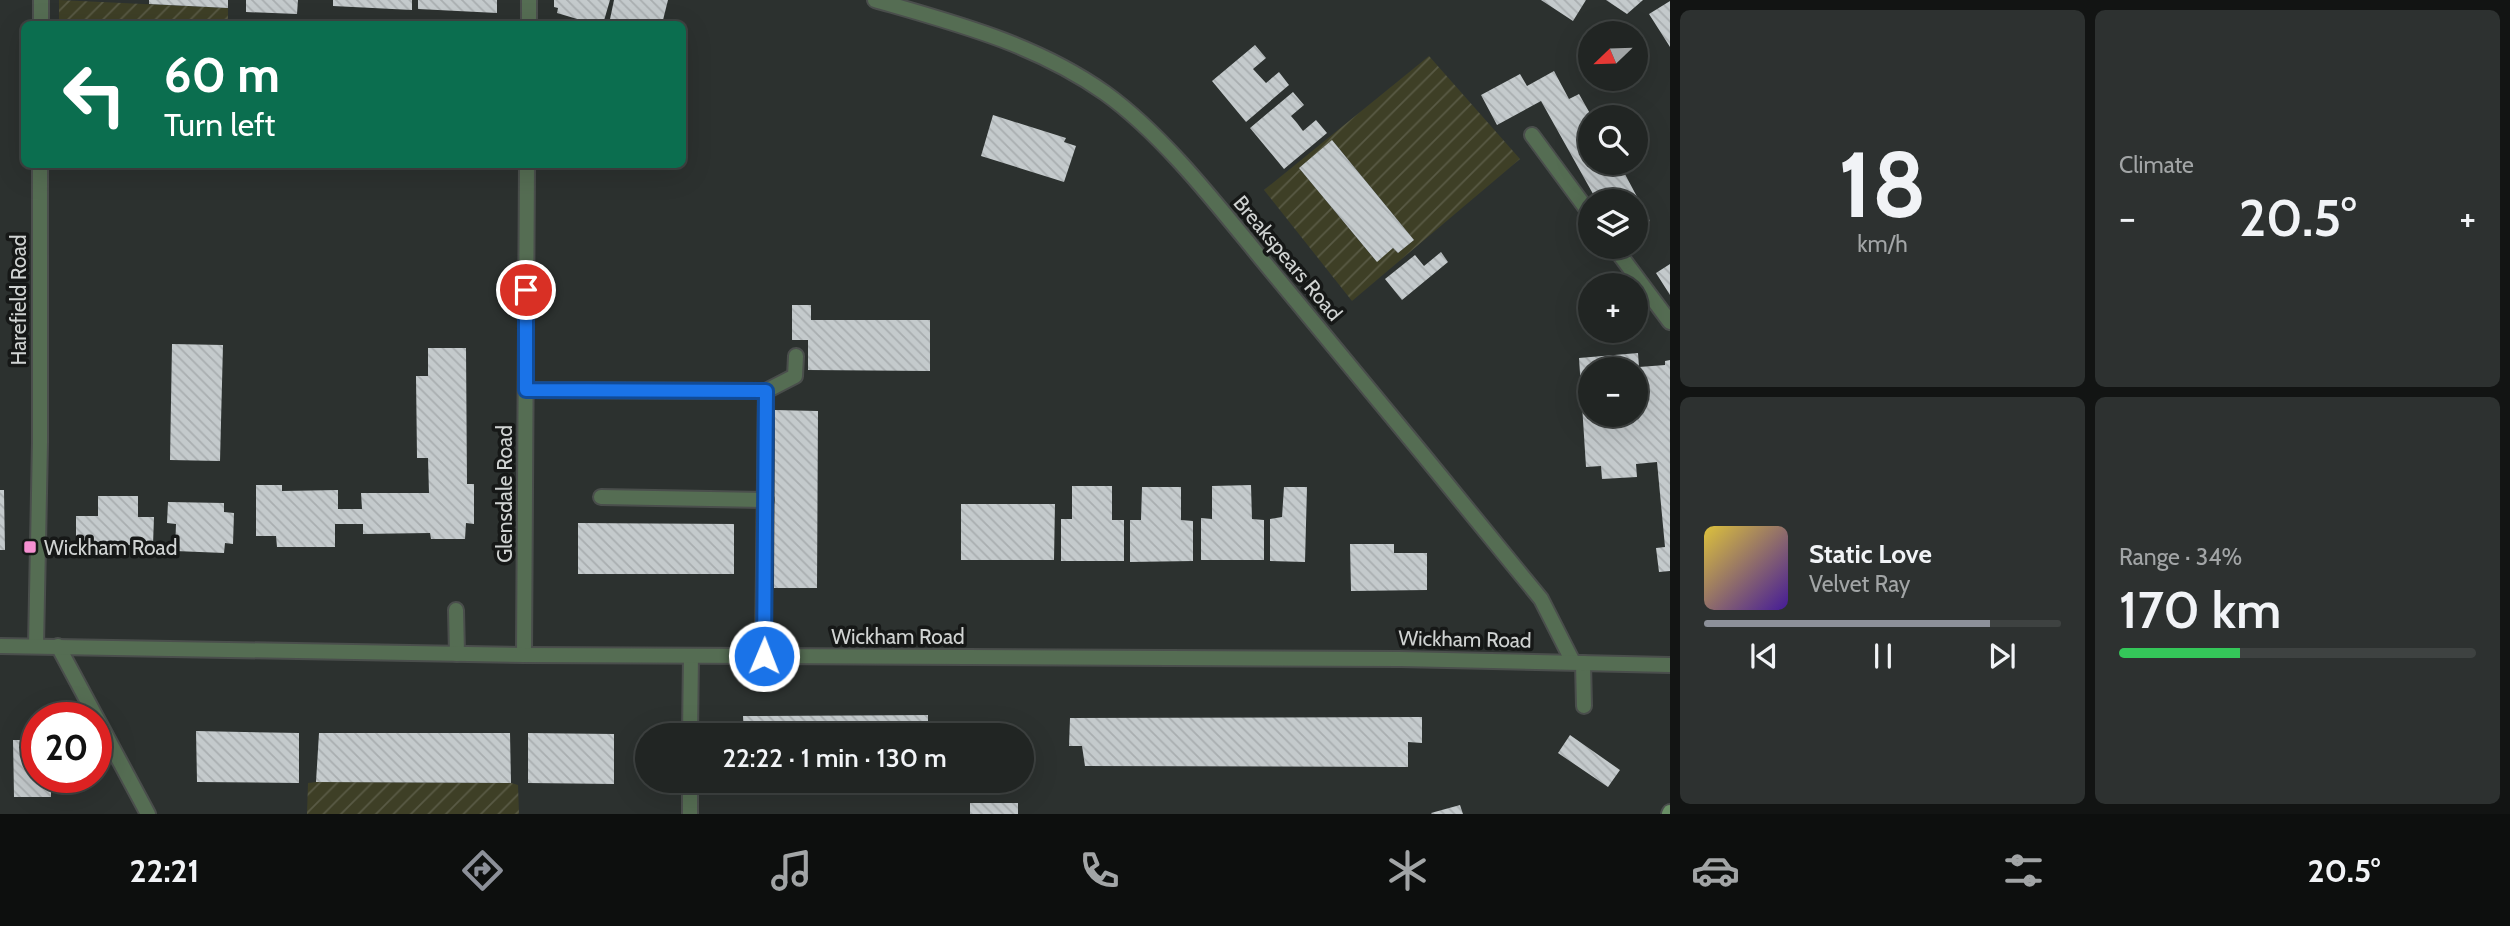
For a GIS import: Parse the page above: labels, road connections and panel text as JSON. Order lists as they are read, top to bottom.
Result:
{
  "streets": {
    "street": [
      "Breakspears Road",
      "Harefield Road",
      "Glensdale Road",
      "Wickham Road"
    ]
  },
  "crossings": [
    ["Breakspears Road", "Wickham Road"],
    ["Harefield Road", "Wickham Road"],
    ["Glensdale Road", "Wickham Road"]
  ],
  "places": {
    "transit": ["Wickham Road"]
  },
  "north": "bottom left",
  "page": {
    "tile": [
      ["18", "km/h"],
      "Climate",
      ["Range · 34%", "170 km"]
    ],
    "map_buttons": ["+", "−"],
    "turn": ["60 m", "Turn left"],
    "heat": ["−", "20.5°", "+"],
    "song": ["Static Love", "Velvet Ray"],
    "limit": "20",
    "trip": "22:22 · 1 min · 130 m",
    "tabs": ["22:21", "20.5°"]
  }
}
